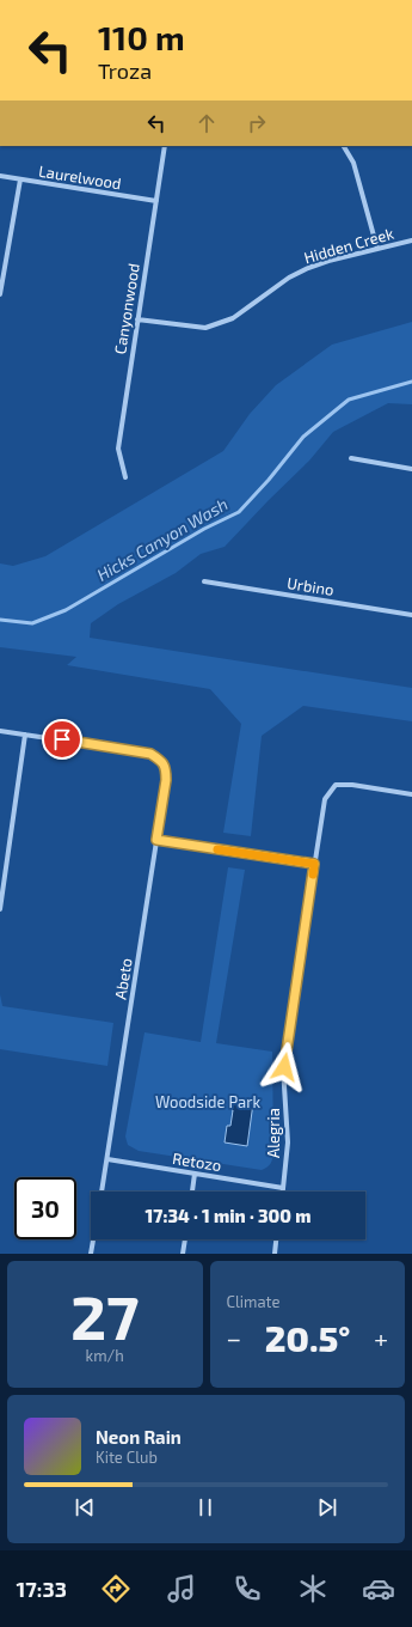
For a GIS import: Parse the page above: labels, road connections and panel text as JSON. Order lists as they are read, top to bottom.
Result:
{
  "streets": {
    "street": [
      "Laurelwood",
      "Hidden Creek",
      "Canyonwood",
      "Urbino",
      "Abeto",
      "Alegria",
      "Retozo"
    ]
  },
  "crossings": [
    ["Laurelwood", "Canyonwood"],
    ["Hidden Creek", "Canyonwood"],
    ["Abeto", "Retozo"],
    ["Alegria", "Retozo"]
  ],
  "water": ["Hicks Canyon Wash"],
  "parks": ["Woodside Park"],
  "page": {
    "turn": ["110 m", "Troza"],
    "limit": "30",
    "trip": "17:34 · 1 min · 300 m",
    "tile": [
      ["27", "km/h"],
      "Climate"
    ],
    "heat": ["−", "20.5°", "+"],
    "song": ["Neon Rain", "Kite Club"],
    "tabs": "17:33"
  }
}
